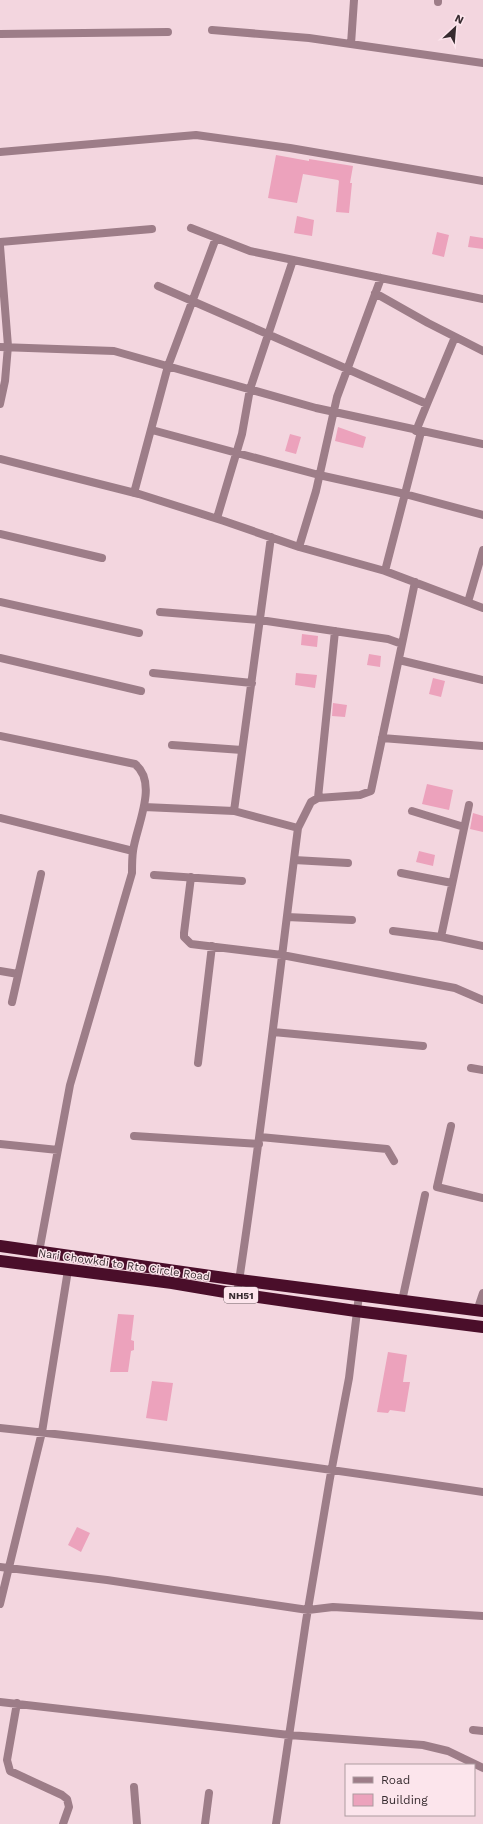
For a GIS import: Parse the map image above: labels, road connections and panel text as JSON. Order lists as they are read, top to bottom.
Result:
{
  "streets": {
    "highway": ["Nari Chowkdi to Rto Circle Road", "NH51"]
  },
  "legend": ["Road", "Building"],
  "north": "top right"
}
